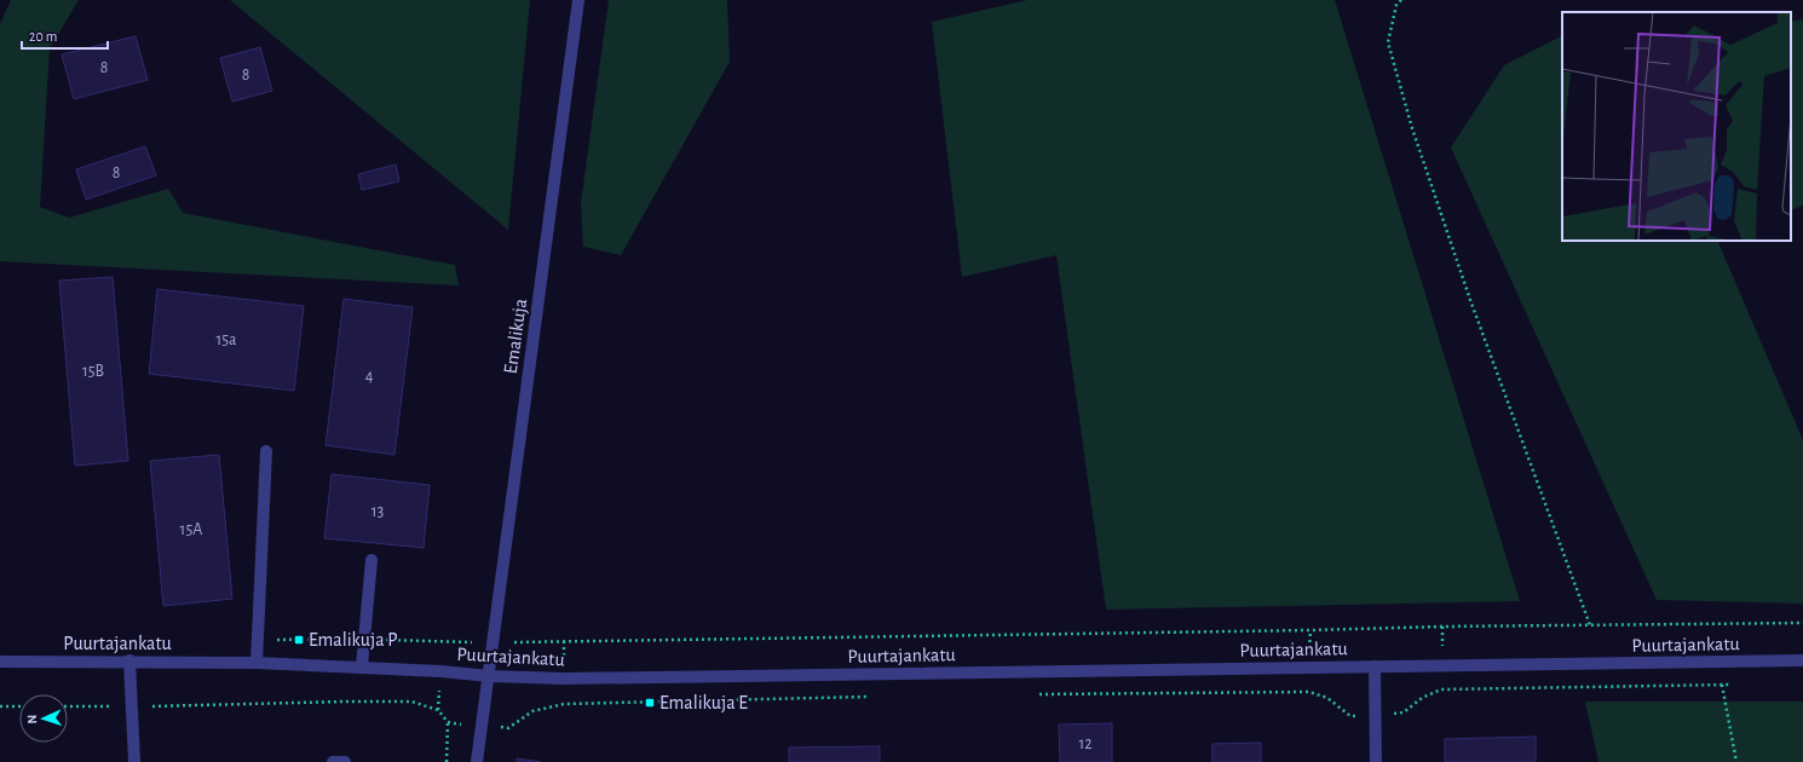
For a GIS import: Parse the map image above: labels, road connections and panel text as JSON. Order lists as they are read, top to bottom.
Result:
{
  "streets": {
    "street": ["Emalikuja", "Puurtajankatu"]
  },
  "crossings": [
    ["Emalikuja", "Puurtajankatu"]
  ],
  "places": {
    "transit": ["Emalikuja P", "Emalikuja E"]
  },
  "house_numbers": [
    "8",
    "8",
    "8",
    "15a",
    "15B",
    "4",
    "13",
    "15A",
    "12"
  ],
  "scale_bar": "20 m",
  "north": "left"
}
